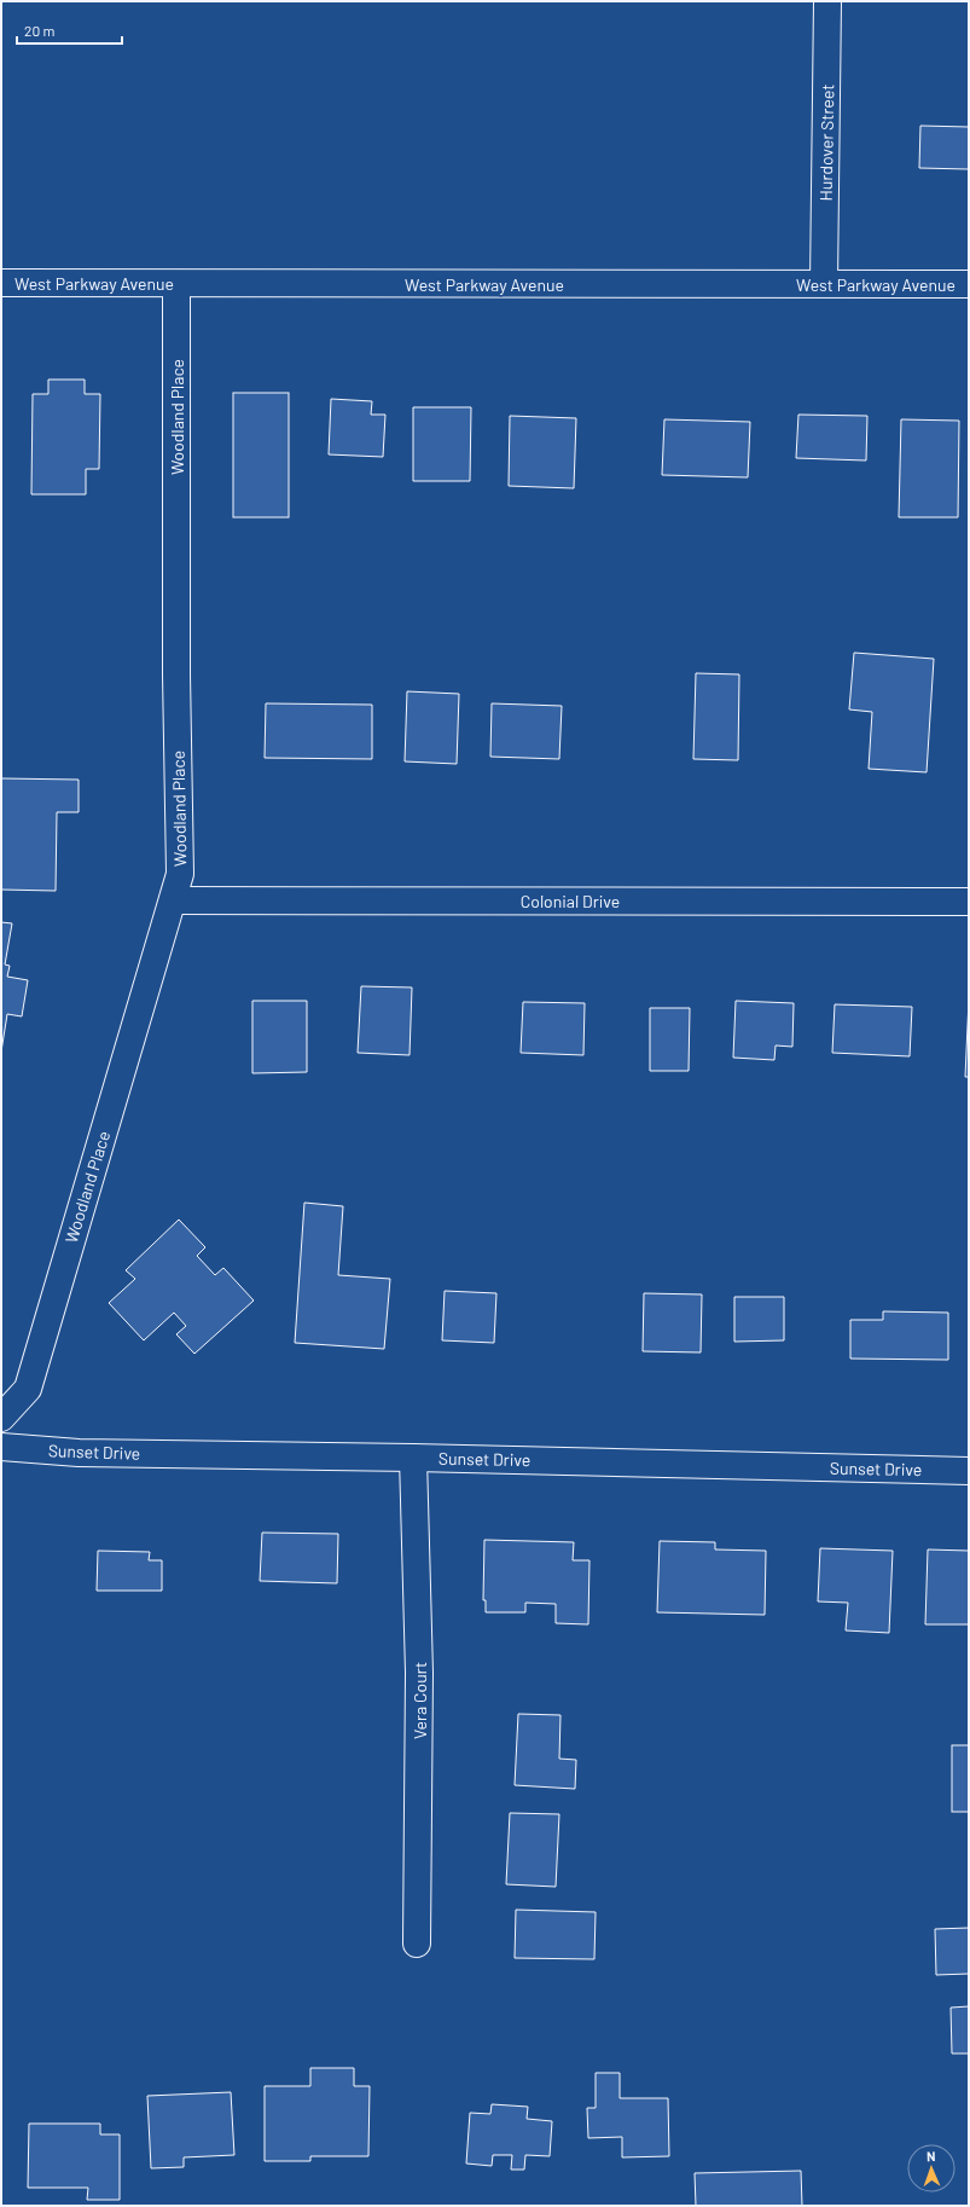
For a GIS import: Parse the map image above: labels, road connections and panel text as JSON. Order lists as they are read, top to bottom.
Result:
{
  "streets": {
    "street": [
      "Hurdover Street",
      "West Parkway Avenue",
      "Woodland Place",
      "Colonial Drive",
      "Sunset Drive",
      "Vera Court"
    ]
  },
  "crossings": [
    ["Hurdover Street", "West Parkway Avenue"],
    ["West Parkway Avenue", "Woodland Place"],
    ["Woodland Place", "Colonial Drive"],
    ["Sunset Drive", "Vera Court"]
  ],
  "scale_bar": "20 m",
  "north": "top"
}
